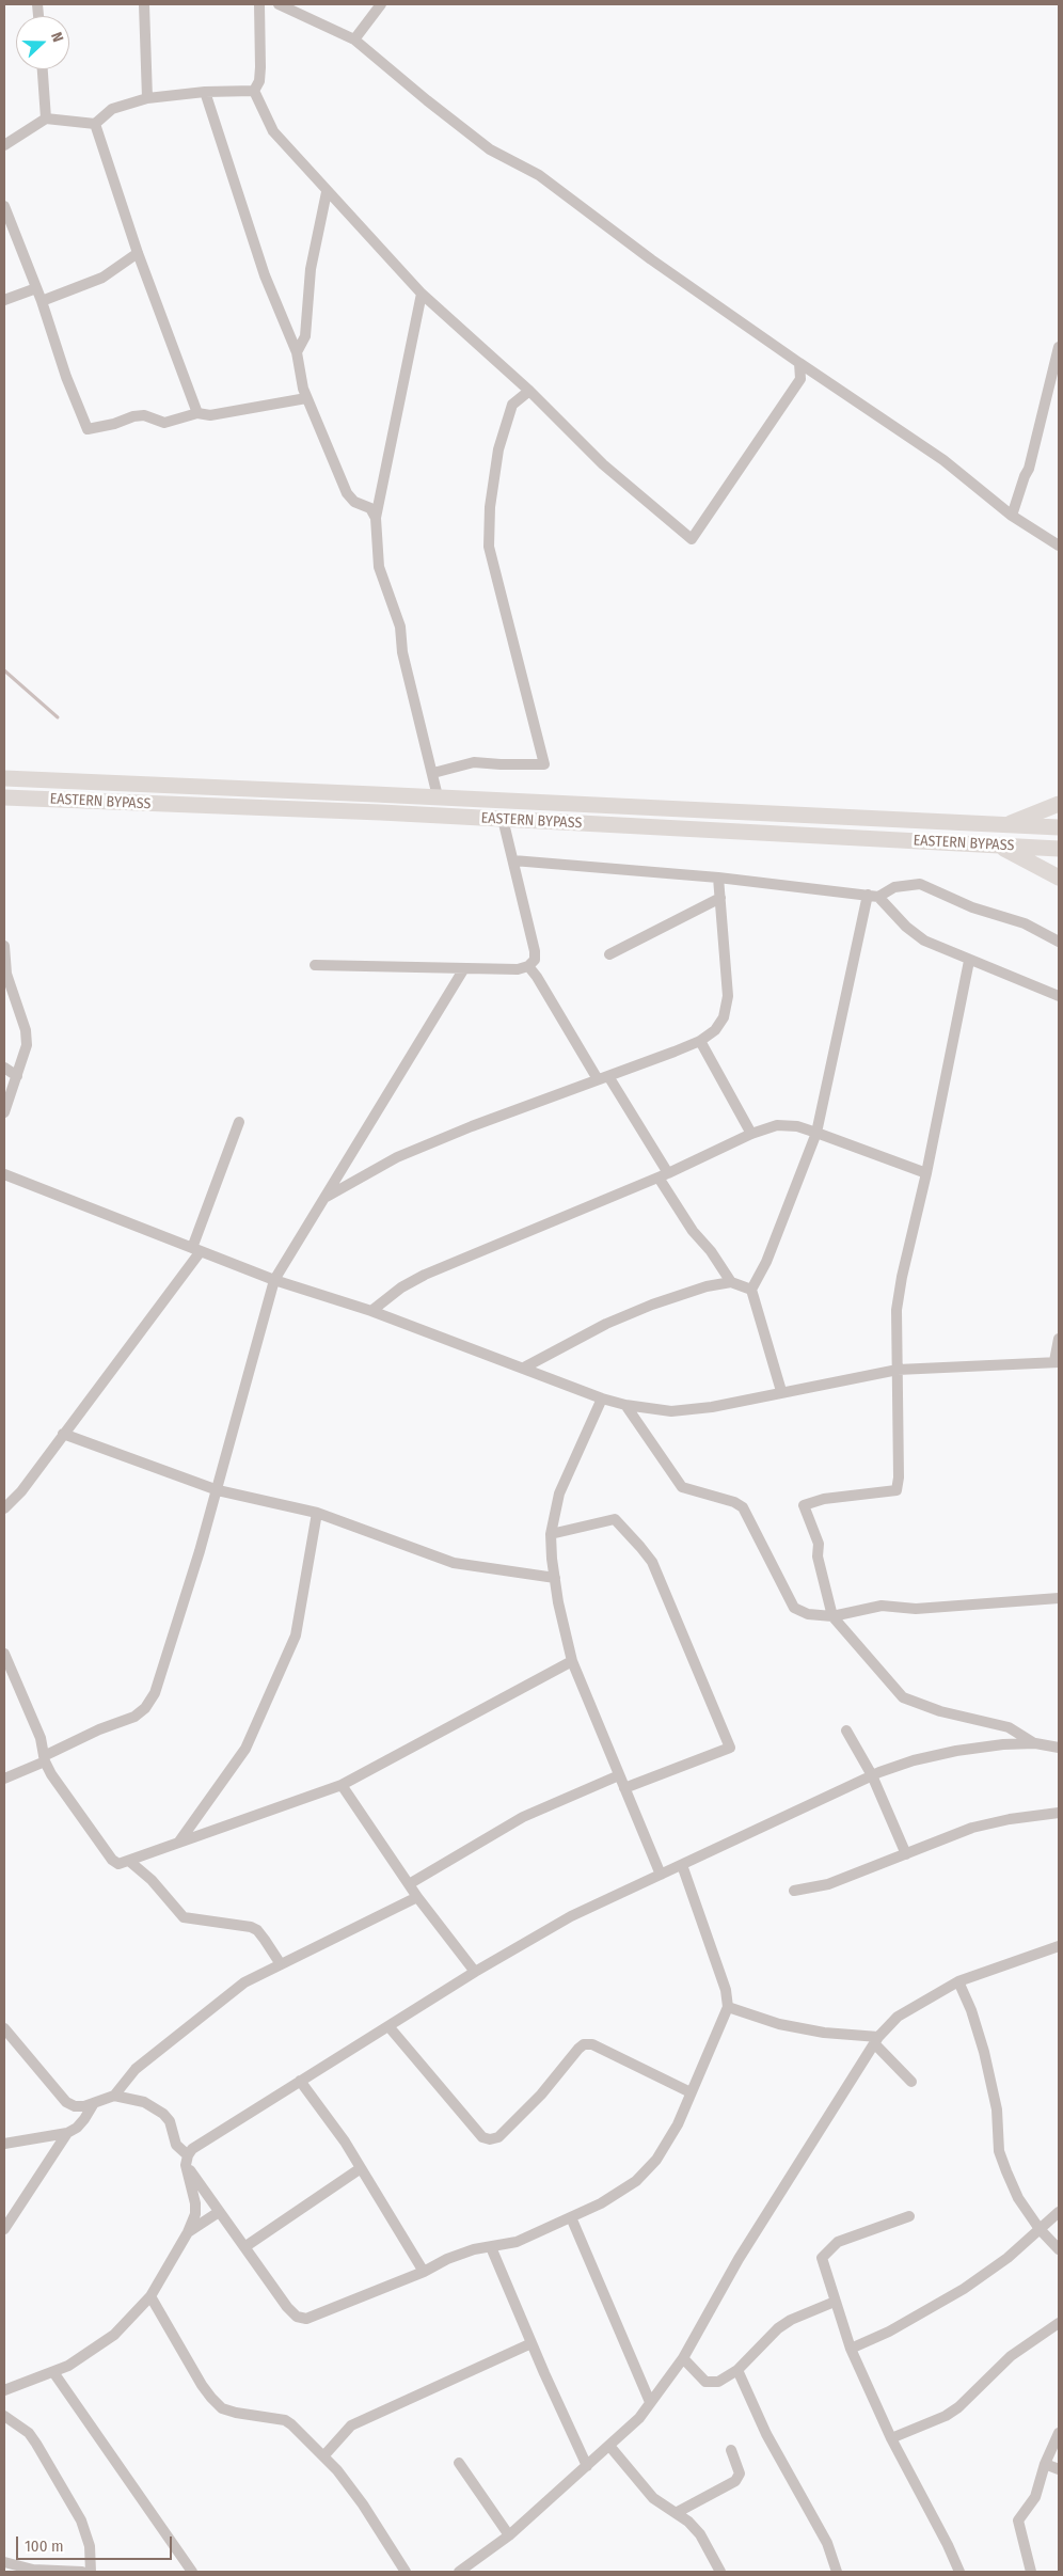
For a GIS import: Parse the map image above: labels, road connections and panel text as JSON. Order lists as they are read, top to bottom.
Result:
{
  "streets": {
    "highway": ["EASTERN BYPASS"]
  },
  "scale_bar": "100 m",
  "north": "right"
}
